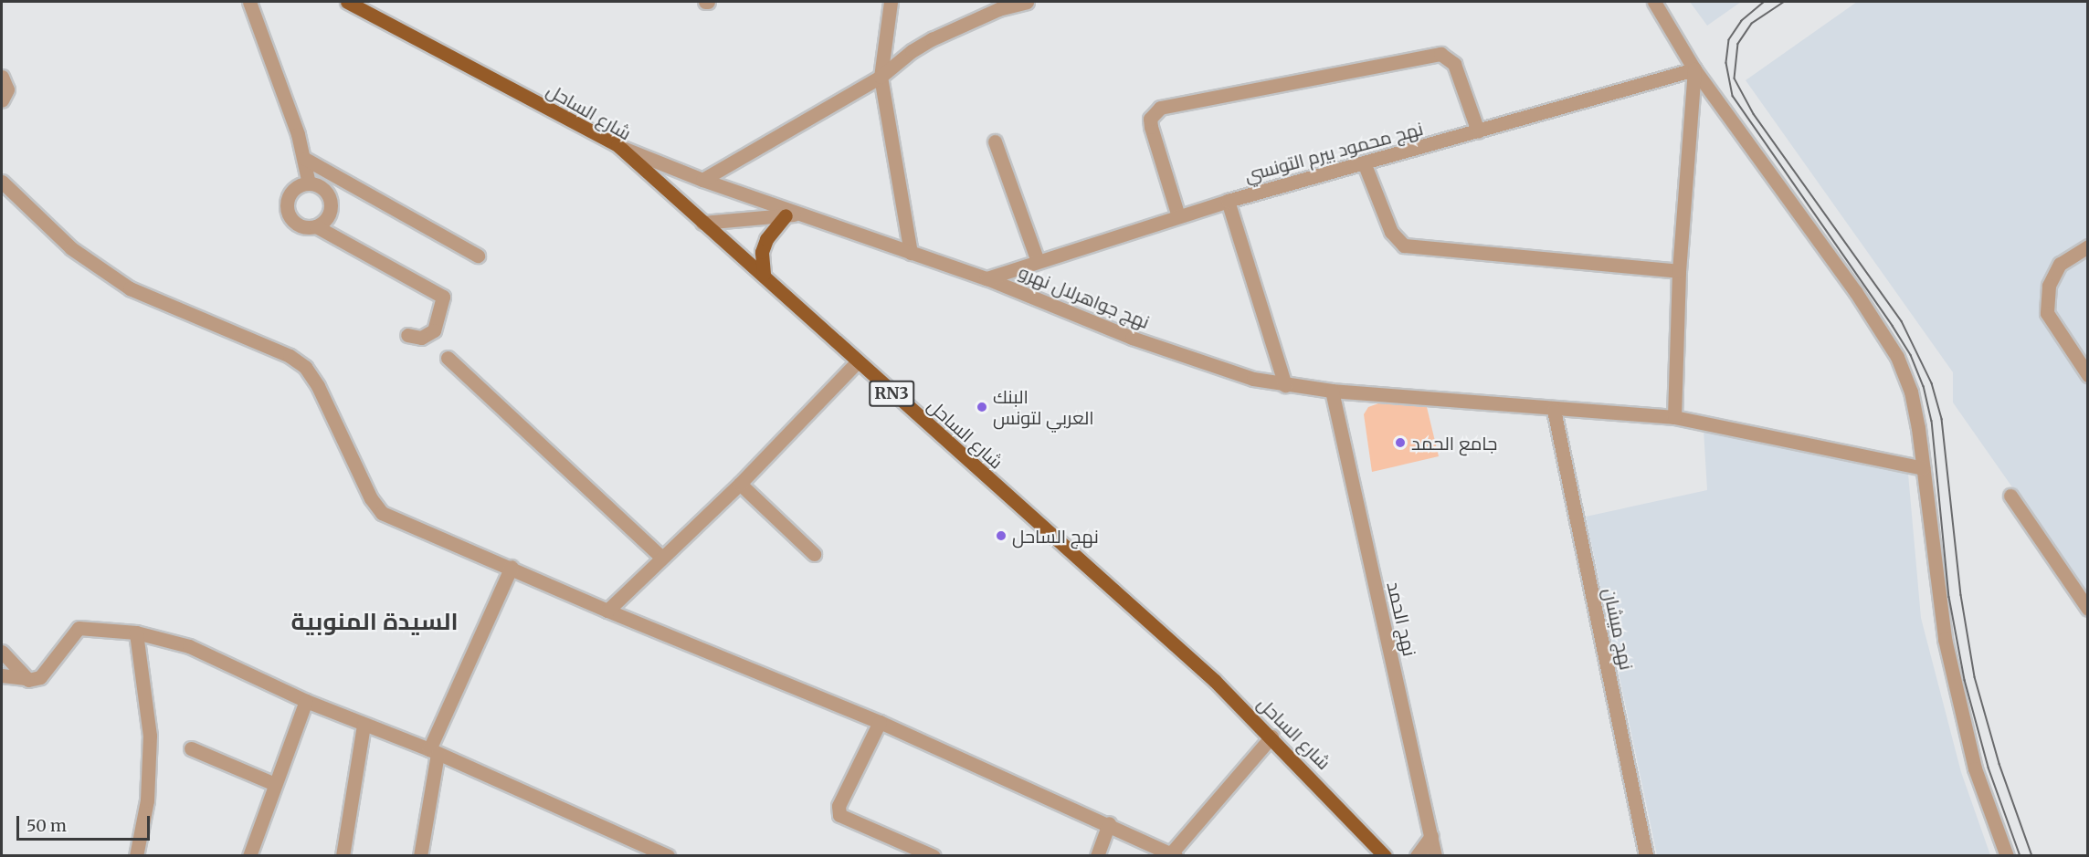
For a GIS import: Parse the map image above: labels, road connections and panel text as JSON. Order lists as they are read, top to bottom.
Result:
{
  "streets": {
    "main road": ["شارع الساحل", "RN3"],
    "street": [
      "نهج محمود بيرم التونسي",
      "نهج جواهرلال نهرو",
      "نهج الحمد",
      "نهج ميشان"
    ]
  },
  "crossings": [
    ["شارع الساحل", "نهج جواهرلال نهرو"],
    ["نهج محمود بيرم التونسي", "نهج جواهرلال نهرو"],
    ["نهج جواهرلال نهرو", "نهج الحمد"],
    ["نهج جواهرلال نهرو", "نهج ميشان"]
  ],
  "districts": ["السيدة المنوبية"],
  "places": ["البنك العربي لتونس", "جامع الحمد", "نهج الساحل"],
  "scale_bar": "50 m"
}
